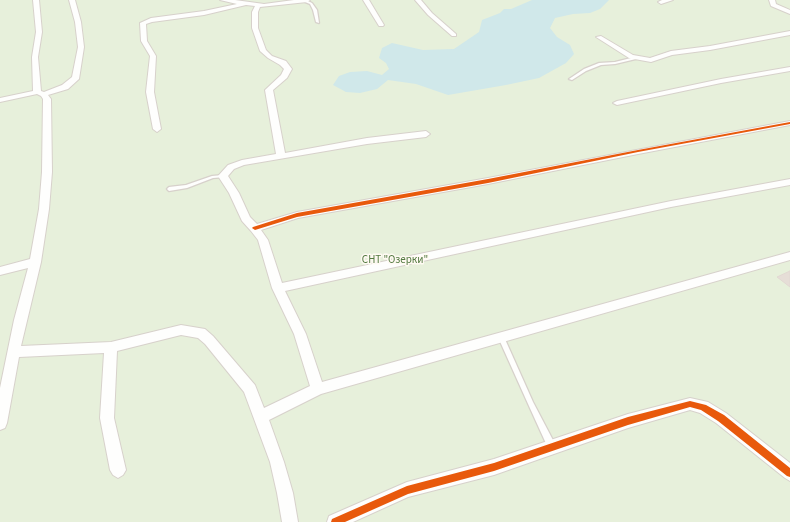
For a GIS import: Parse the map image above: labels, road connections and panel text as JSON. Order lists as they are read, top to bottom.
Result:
{
  "parks": ["СНТ \"Озерки\""]
}
